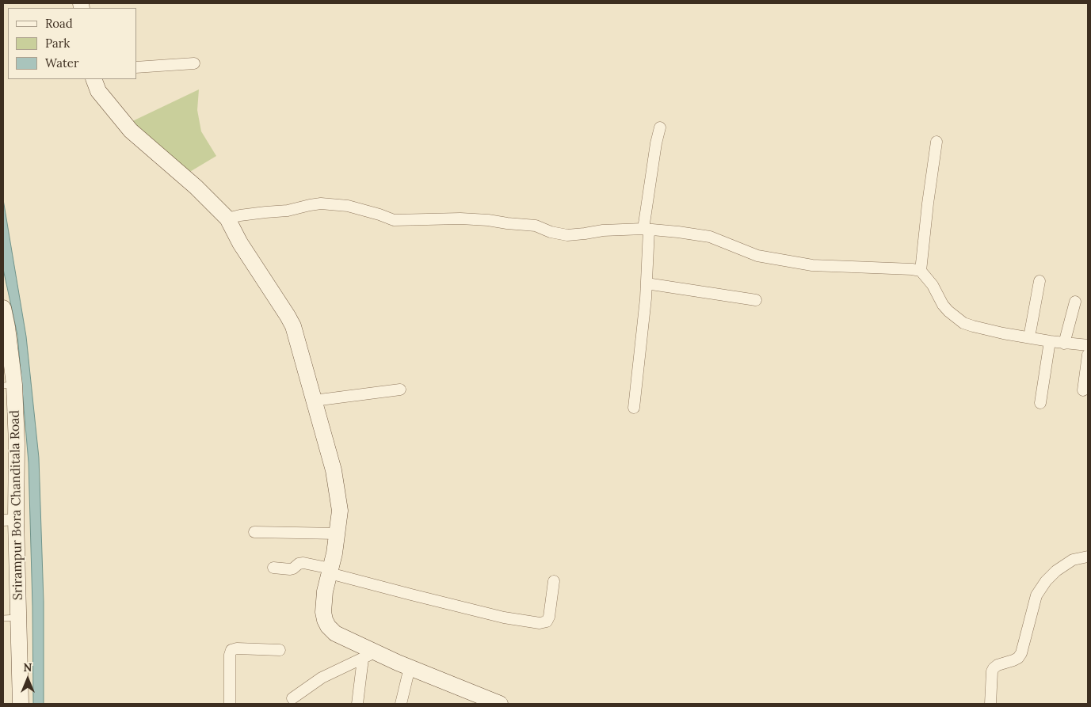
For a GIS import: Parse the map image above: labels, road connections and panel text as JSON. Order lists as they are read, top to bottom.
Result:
{
  "streets": {
    "street": ["Srirampur Bora Chanditala Road"]
  },
  "legend": ["Road", "Park", "Water"],
  "north": "top"
}
